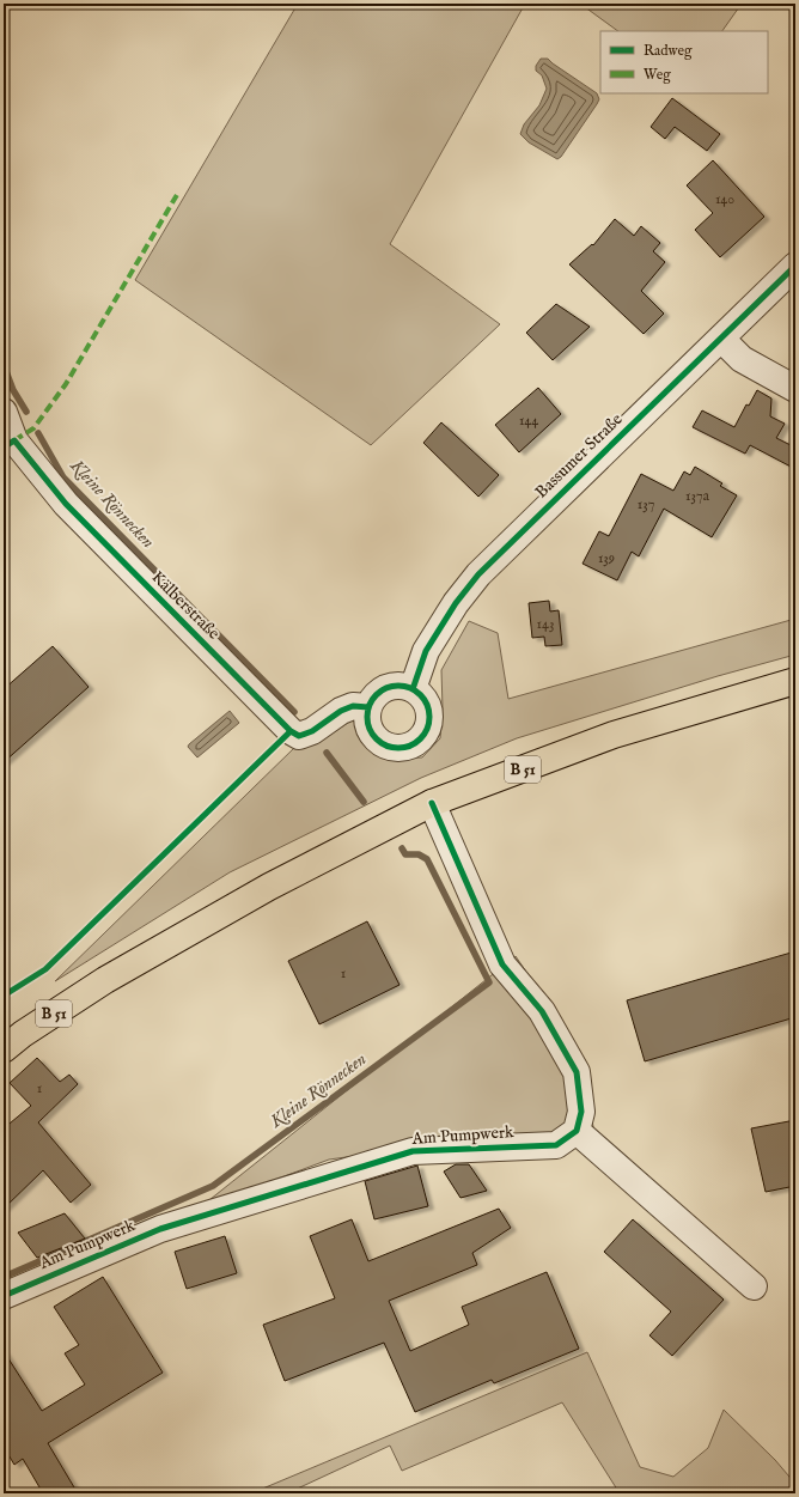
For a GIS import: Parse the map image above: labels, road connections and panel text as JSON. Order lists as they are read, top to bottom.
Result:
{
  "streets": {
    "main road": ["B 51"],
    "street": ["Bassumer Straße", "Kälberstraße", "Am Pumpwerk"]
  },
  "crossings": [
    ["Bassumer Straße", "Kälberstraße"]
  ],
  "water": ["Kleine Rönnecken"],
  "house_numbers": [
    "140",
    "144",
    "137a",
    "137",
    "139",
    "143",
    "1",
    "1"
  ],
  "legend": ["Radweg", "Weg"]
}
